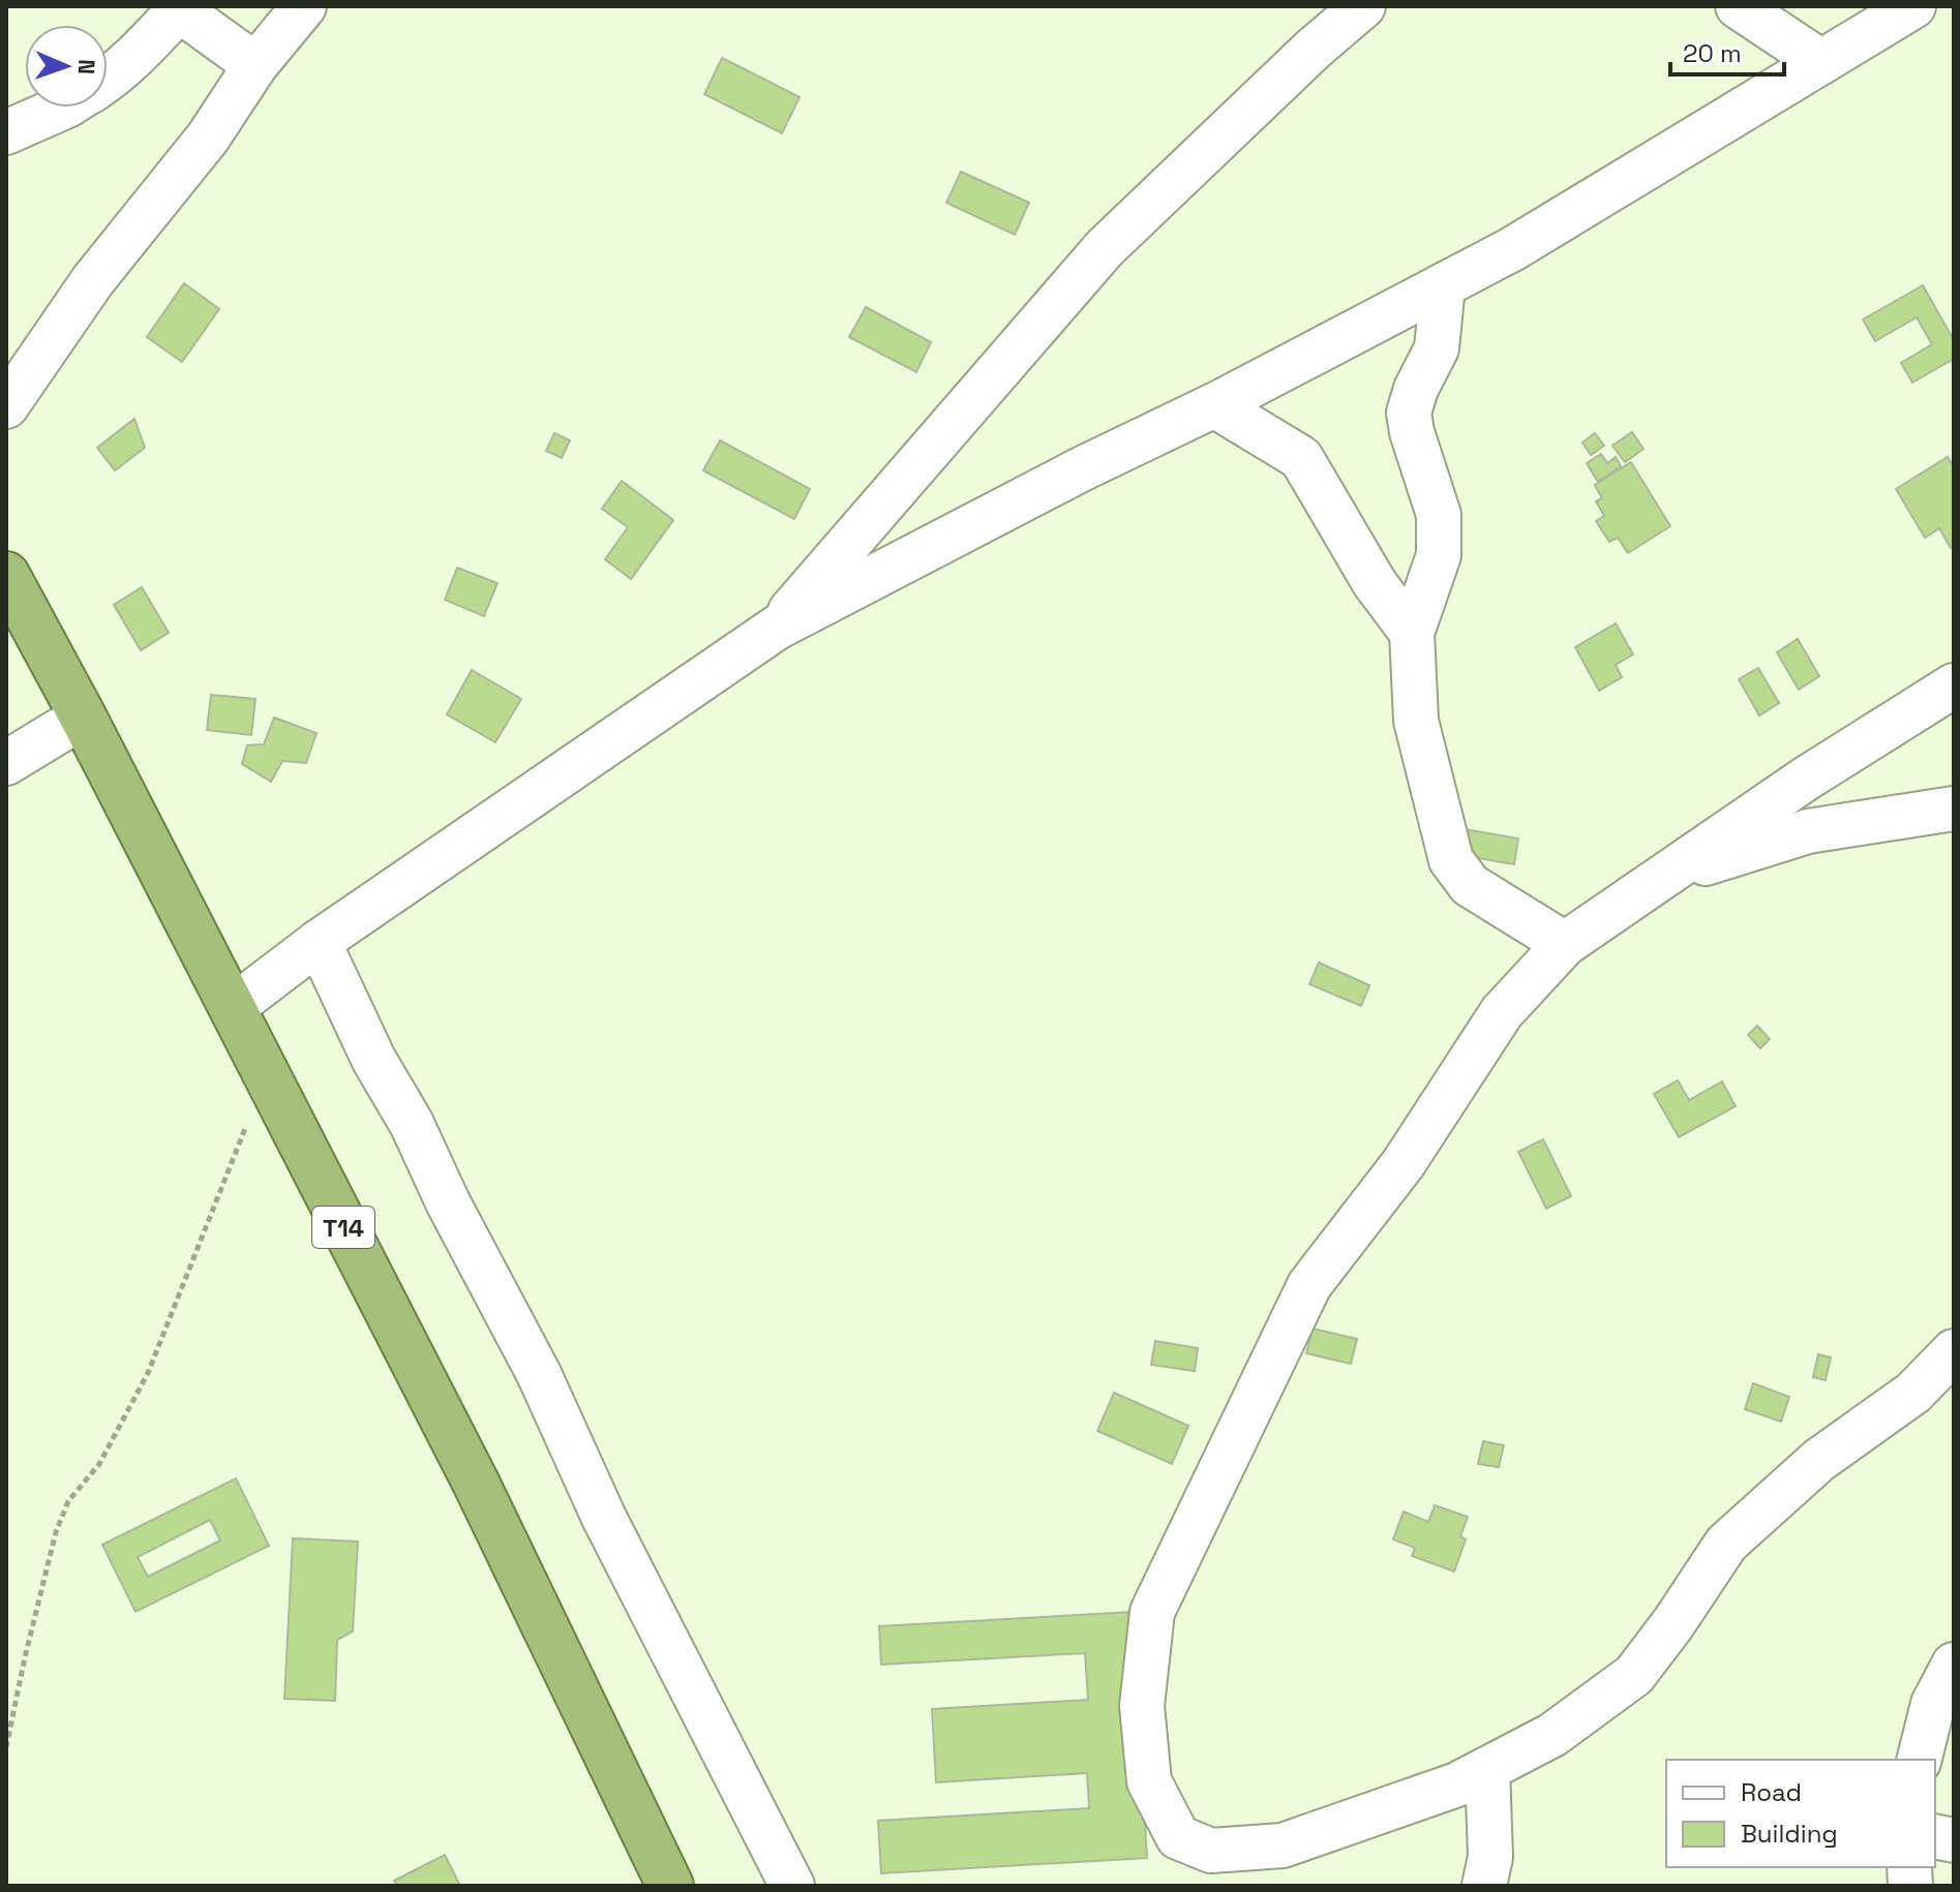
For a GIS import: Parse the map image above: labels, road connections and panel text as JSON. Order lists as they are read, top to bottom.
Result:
{
  "streets": {
    "highway": ["T14"]
  },
  "legend": ["Road", "Building"],
  "scale_bar": "20 m",
  "north": "right"
}
